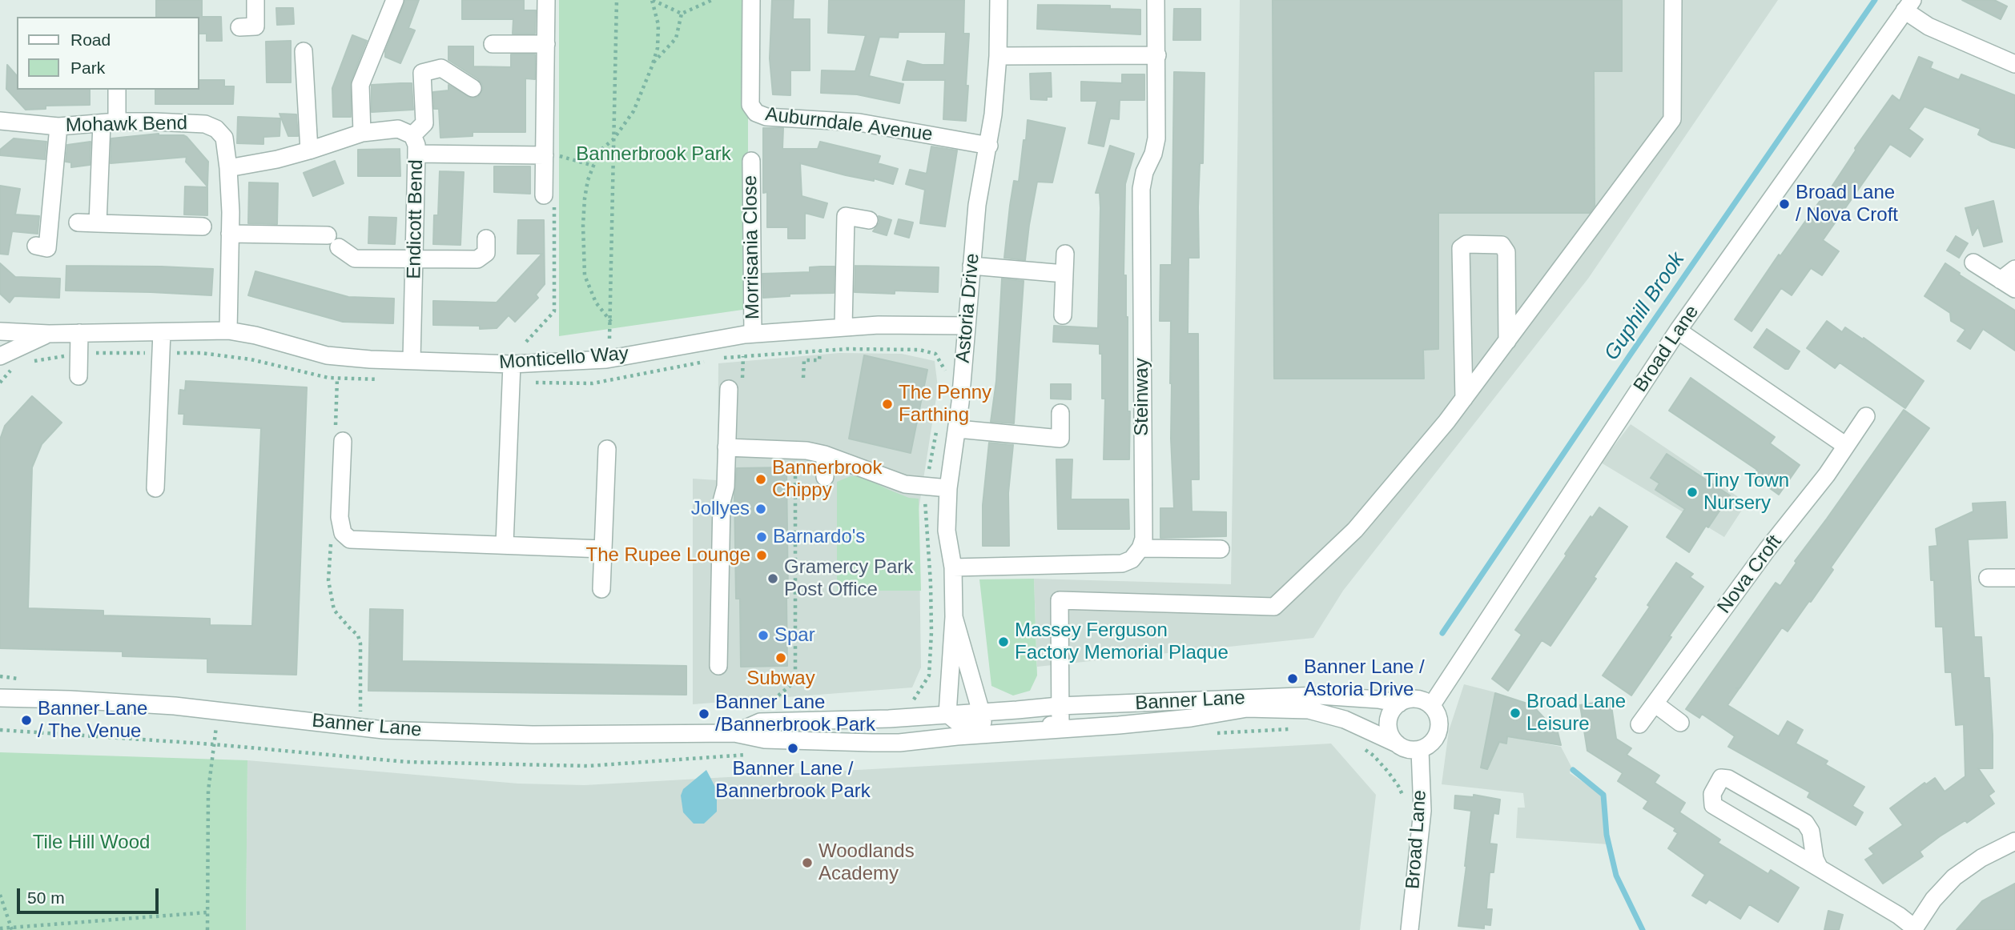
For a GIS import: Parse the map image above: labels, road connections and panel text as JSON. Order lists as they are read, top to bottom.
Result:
{
  "streets": {
    "street": [
      "Mohawk Bend",
      "Auburndale Avenue",
      "Endicott Bend",
      "Morrisania Close",
      "Astoria Drive",
      "Broad Lane",
      "Monticello Way",
      "Steinway",
      "Nova Croft",
      "Banner Lane"
    ]
  },
  "crossings": [
    ["Mohawk Bend", "Endicott Bend"],
    ["Mohawk Bend", "Monticello Way"],
    ["Auburndale Avenue", "Astoria Drive"],
    ["Endicott Bend", "Monticello Way"],
    ["Morrisania Close", "Monticello Way"],
    ["Astoria Drive", "Monticello Way"],
    ["Astoria Drive", "Banner Lane"],
    ["Broad Lane", "Banner Lane"]
  ],
  "water": ["Guphill Brook"],
  "parks": ["Bannerbrook Park", "Tile Hill Wood"],
  "places": [
    "Broad Lane / Nova Croft",
    "The Penny Farthing",
    "Bannerbrook Chippy",
    "Tiny Town Nursery",
    "Jollyes",
    "Barnardo's",
    "The Rupee Lounge",
    "Gramercy Park Post Office",
    "Spar",
    "Massey Ferguson Factory Memorial Plaque",
    "Subway",
    "Banner Lane / Astoria Drive",
    "Broad Lane Leisure",
    "Banner Lane /Bannerbrook Park",
    "Banner Lane / The Venue",
    "Banner Lane / Bannerbrook Park",
    "Woodlands Academy"
  ],
  "legend": ["Road", "Park"],
  "scale_bar": "50 m"
}
